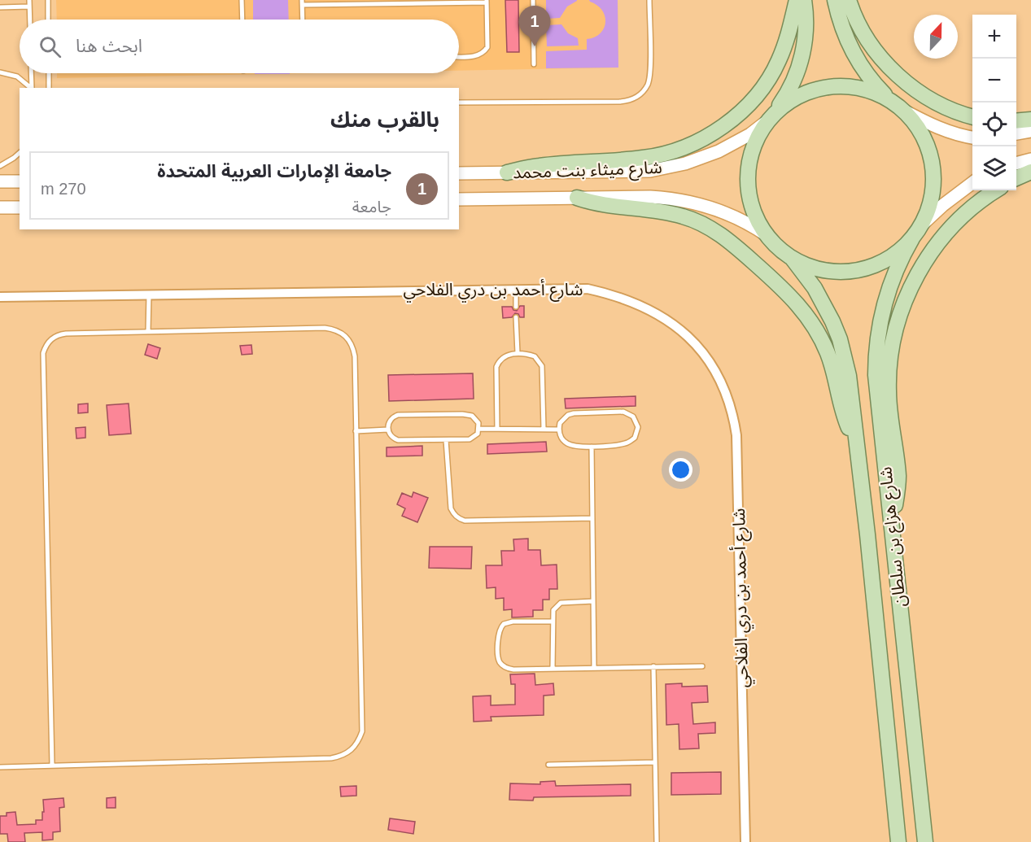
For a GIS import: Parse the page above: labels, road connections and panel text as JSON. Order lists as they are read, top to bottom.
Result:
{
  "streets": {
    "main road": ["شارع ميثاء بنت محمد", "شارع هزاع بن سلطان"],
    "street": ["شارع أحمد بن دري الفلاحي"]
  },
  "north": "top",
  "page": {
    "pins": "1",
    "map_buttons": ["+", "−"],
    "search": "ابحث هنا",
    "heading": "بالقرب منك",
    "list": [
      {
        "mark": "1",
        "name": "جامعة الإمارات العربية المتحدة",
        "note": "جامعة",
        "value": "270 m"
      }
    ]
  }
}
